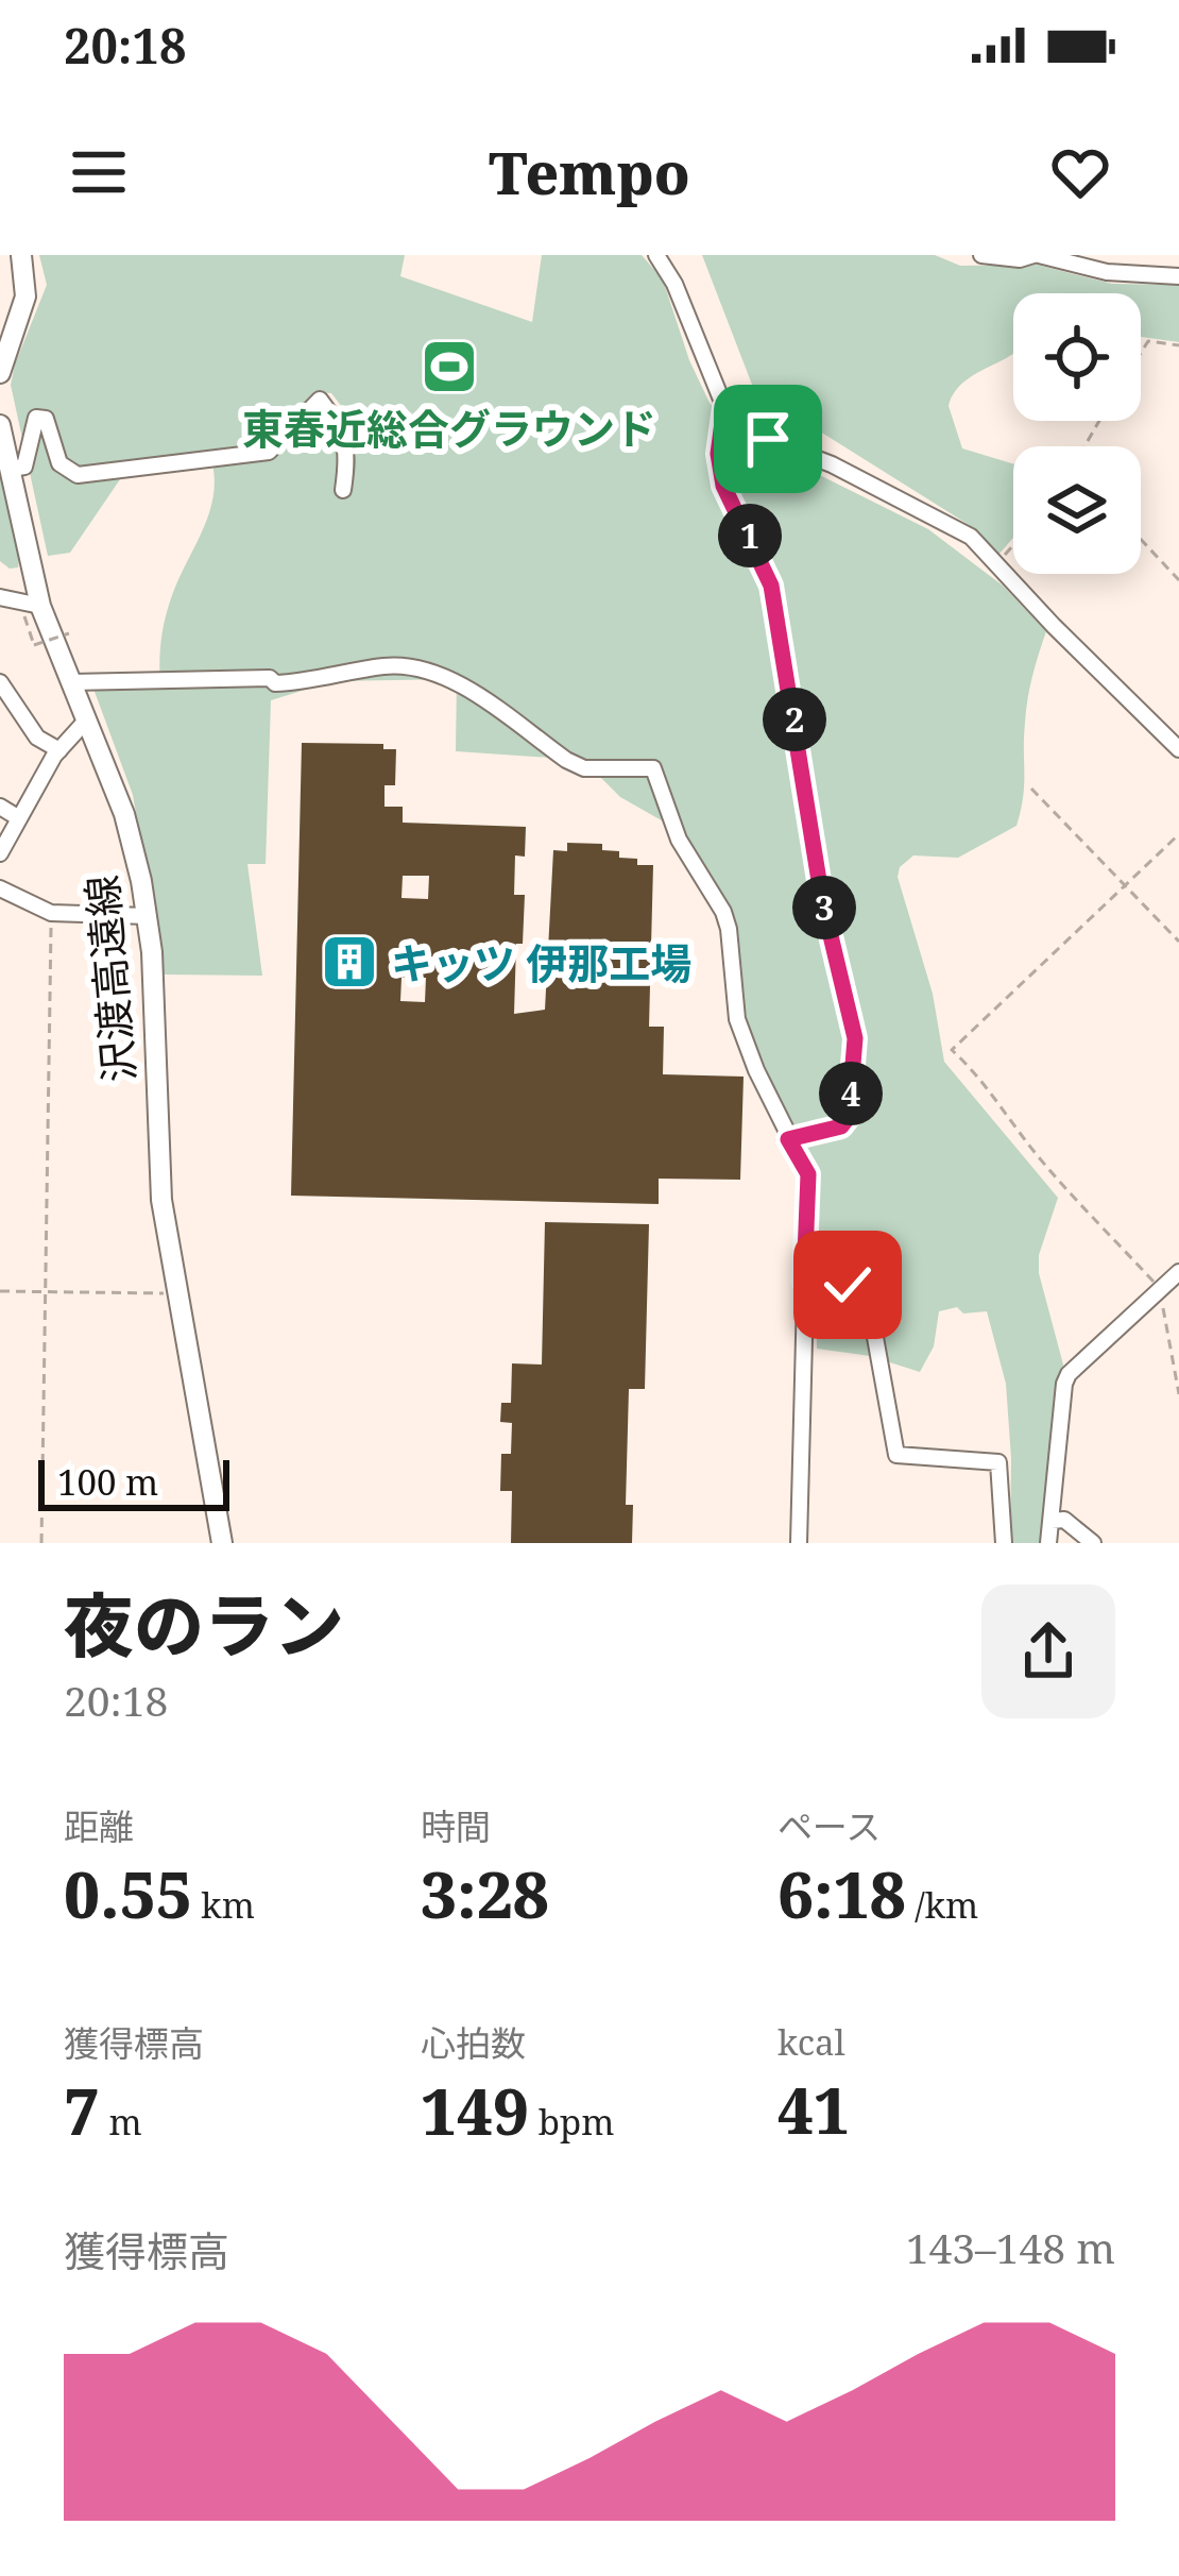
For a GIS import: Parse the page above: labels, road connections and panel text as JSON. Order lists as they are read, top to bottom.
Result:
{
  "streets": {
    "main road": ["沢渡高遠線"]
  },
  "places": {
    "sports": ["東春近総合グラウンド"],
    "building": ["キッツ 伊那工場"]
  },
  "scale_bar": "100 m",
  "page": {
    "status": "20:18",
    "header": "Tempo",
    "pins": [
      "1",
      "2",
      "3",
      "4"
    ],
    "scale": "100 m",
    "heading": ["夜のラン", "20:18"],
    "stats": [
      ["距離", "0.55 km"],
      ["時間", "3:28"],
      ["ペース", "6:18 /km"],
      ["獲得標高", "7 m"],
      ["心拍数", "149 bpm"],
      ["kcal", "41"]
    ],
    "chart": ["獲得標高", "143–148 m"]
  }
}
